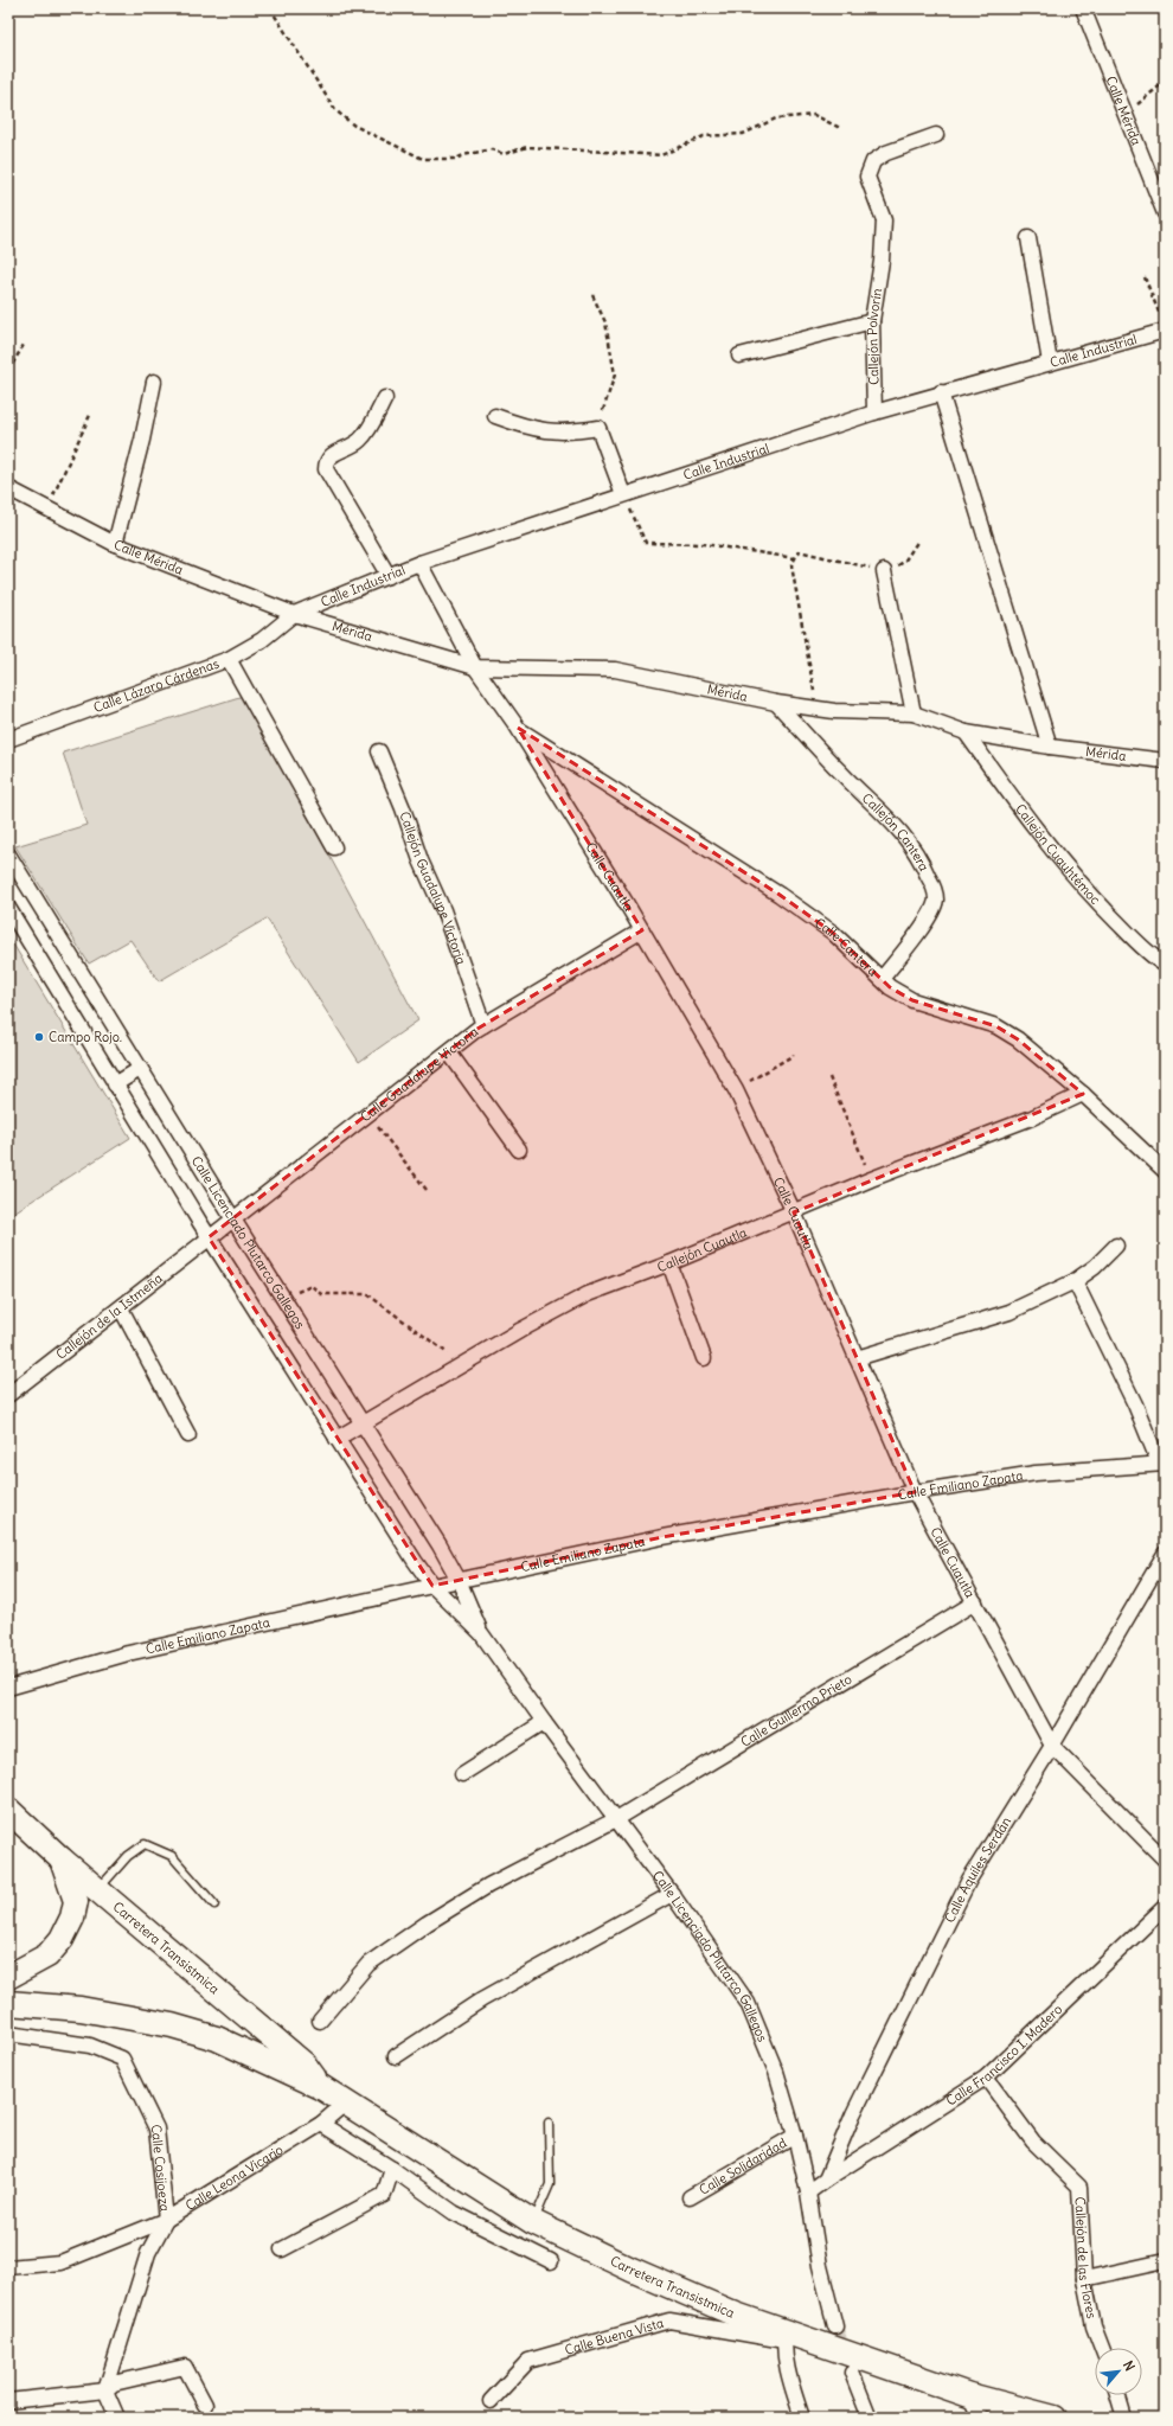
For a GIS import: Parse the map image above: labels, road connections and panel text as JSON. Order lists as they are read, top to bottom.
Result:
{
  "streets": {
    "main road": ["Carretera Transistmica"],
    "street": [
      "Calle Mérida",
      "Callejón Polvorín",
      "Calle Industrial",
      "Mérida",
      "Calle Lázaro Cárdenas",
      "Callejón Cantera",
      "Callejón Cuauhtémoc",
      "Calle Cuautla",
      "Callejón Guadalupe Victoria",
      "Calle Cantera",
      "Calle Guadalupe Victoria",
      "Calle Licenciado Plutarco Gallegos",
      "Callejón Cuautla",
      "Callejón de la Istmeña",
      "Calle Emiliano Zapata",
      "Calle Guillermo Prieto",
      "Calle Aquiles Serdán",
      "Calle Francisco I. Madero",
      "Calle Solidaridad",
      "Calle Cosijoeza",
      "Calle Leona Vicario",
      "Callejón de las Flores",
      "Calle Buena Vista"
    ]
  },
  "crossings": [
    ["Calle Mérida", "Calle Industrial"],
    ["Calle Mérida", "Mérida"],
    ["Calle Mérida", "Calle Lázaro Cárdenas"],
    ["Callejón Polvorín", "Calle Industrial"],
    ["Calle Industrial", "Mérida"],
    ["Calle Industrial", "Calle Lázaro Cárdenas"],
    ["Calle Industrial", "Calle Cuautla"],
    ["Mérida", "Calle Lázaro Cárdenas"],
    ["Mérida", "Callejón Cantera"],
    ["Mérida", "Callejón Cuauhtémoc"],
    ["Mérida", "Calle Cuautla"],
    ["Callejón Cantera", "Calle Cantera"],
    ["Calle Cuautla", "Calle Cantera"],
    ["Calle Cuautla", "Calle Guadalupe Victoria"],
    ["Calle Cuautla", "Callejón Cuautla"],
    ["Calle Cuautla", "Calle Emiliano Zapata"],
    ["Calle Cuautla", "Calle Guillermo Prieto"],
    ["Calle Cuautla", "Calle Aquiles Serdán"],
    ["Callejón Guadalupe Victoria", "Calle Guadalupe Victoria"],
    ["Calle Cantera", "Callejón Cuautla"],
    ["Calle Guadalupe Victoria", "Calle Licenciado Plutarco Gallegos"],
    ["Calle Guadalupe Victoria", "Callejón de la Istmeña"],
    ["Calle Licenciado Plutarco Gallegos", "Callejón Cuautla"],
    ["Calle Licenciado Plutarco Gallegos", "Callejón de la Istmeña"],
    ["Calle Licenciado Plutarco Gallegos", "Calle Emiliano Zapata"],
    ["Calle Licenciado Plutarco Gallegos", "Calle Guillermo Prieto"],
    ["Calle Licenciado Plutarco Gallegos", "Calle Solidaridad"],
    ["Calle Aquiles Serdán", "Calle Francisco I. Madero"],
    ["Carretera Transistmica", "Calle Leona Vicario"],
    ["Carretera Transistmica", "Calle Buena Vista"],
    ["Calle Francisco I. Madero", "Callejón de las Flores"],
    ["Calle Cosijoeza", "Calle Leona Vicario"]
  ],
  "places": ["Campo Rojo."],
  "north": "top right"
}
